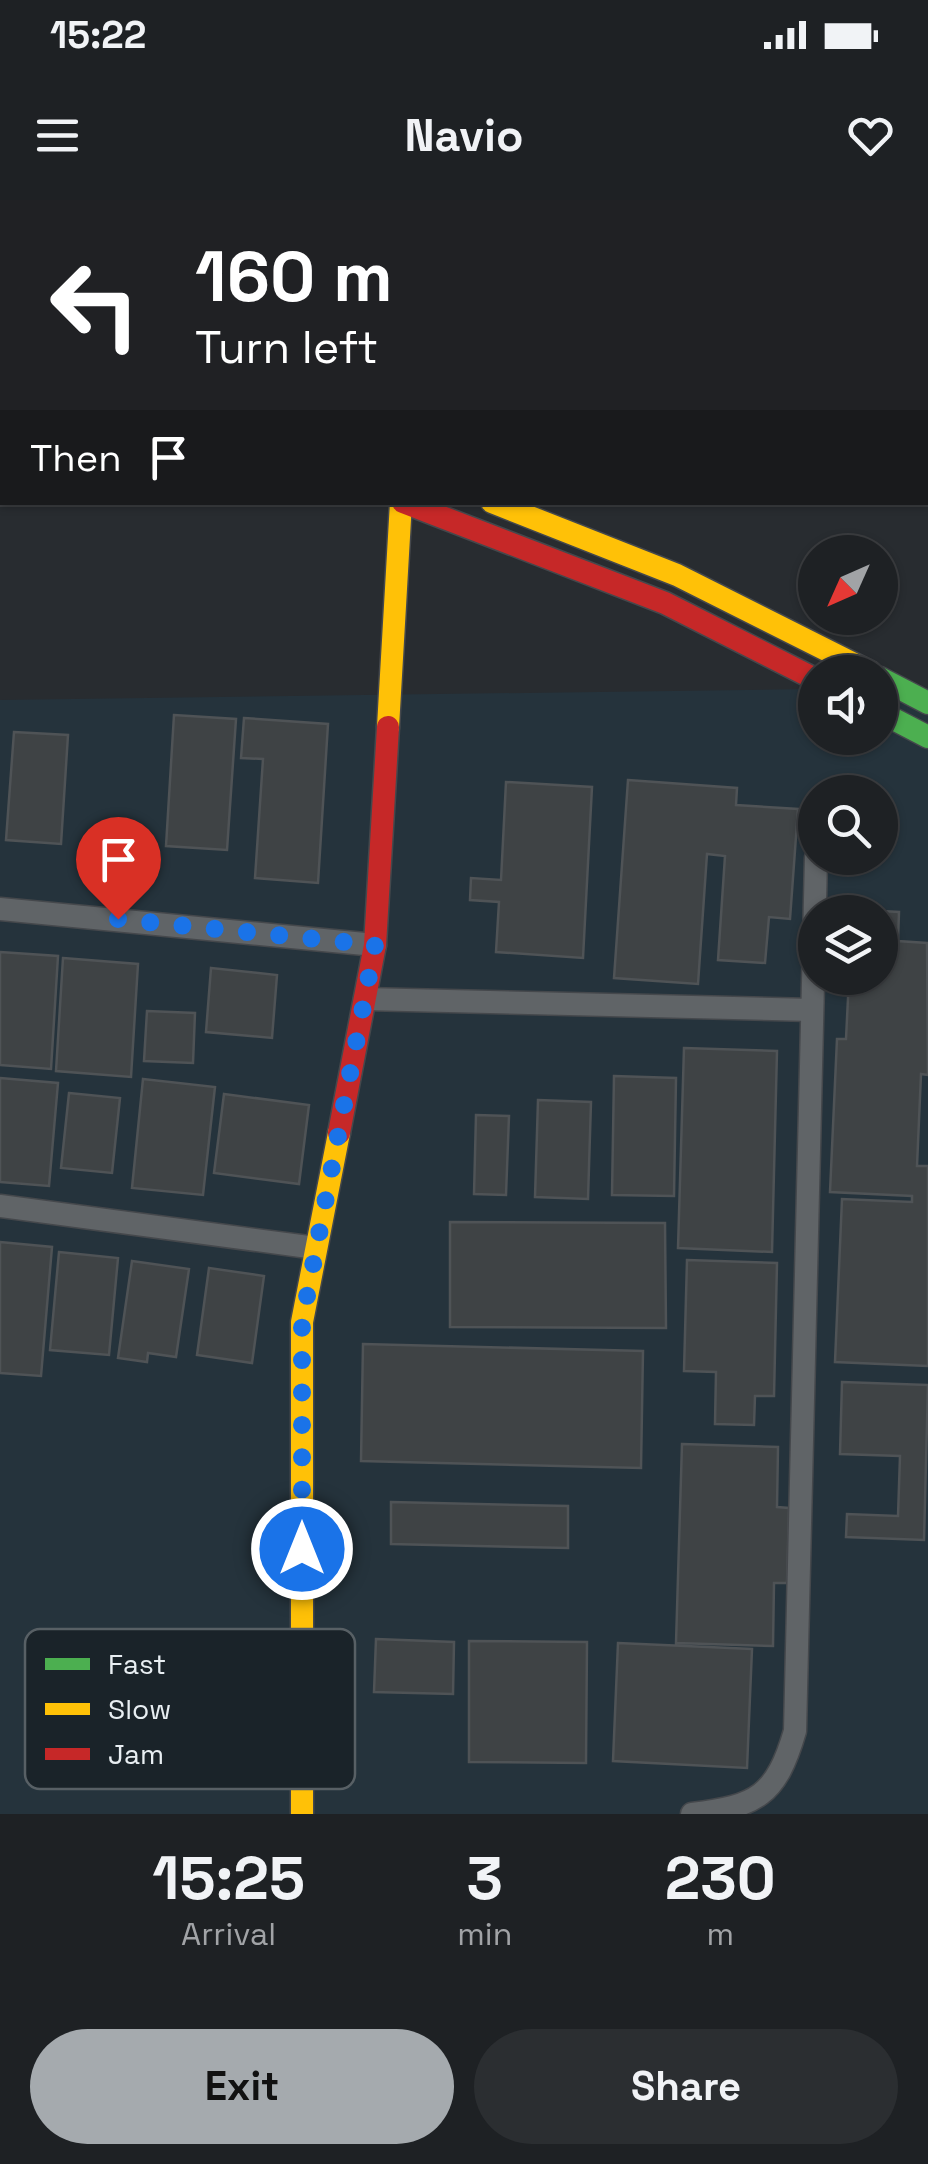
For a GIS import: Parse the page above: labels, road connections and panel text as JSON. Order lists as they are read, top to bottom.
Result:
{
  "legend": ["Fast", "Slow", "Jam"],
  "north": "bottom left",
  "page": {
    "status": "15:22",
    "header": "Navio",
    "turn": ["160 m", "Turn left"],
    "then": "Then",
    "eta": [
      "15:25",
      "Arrival",
      "3",
      "min",
      "230",
      "m"
    ],
    "buttons": ["Exit", "Share"]
  }
}
